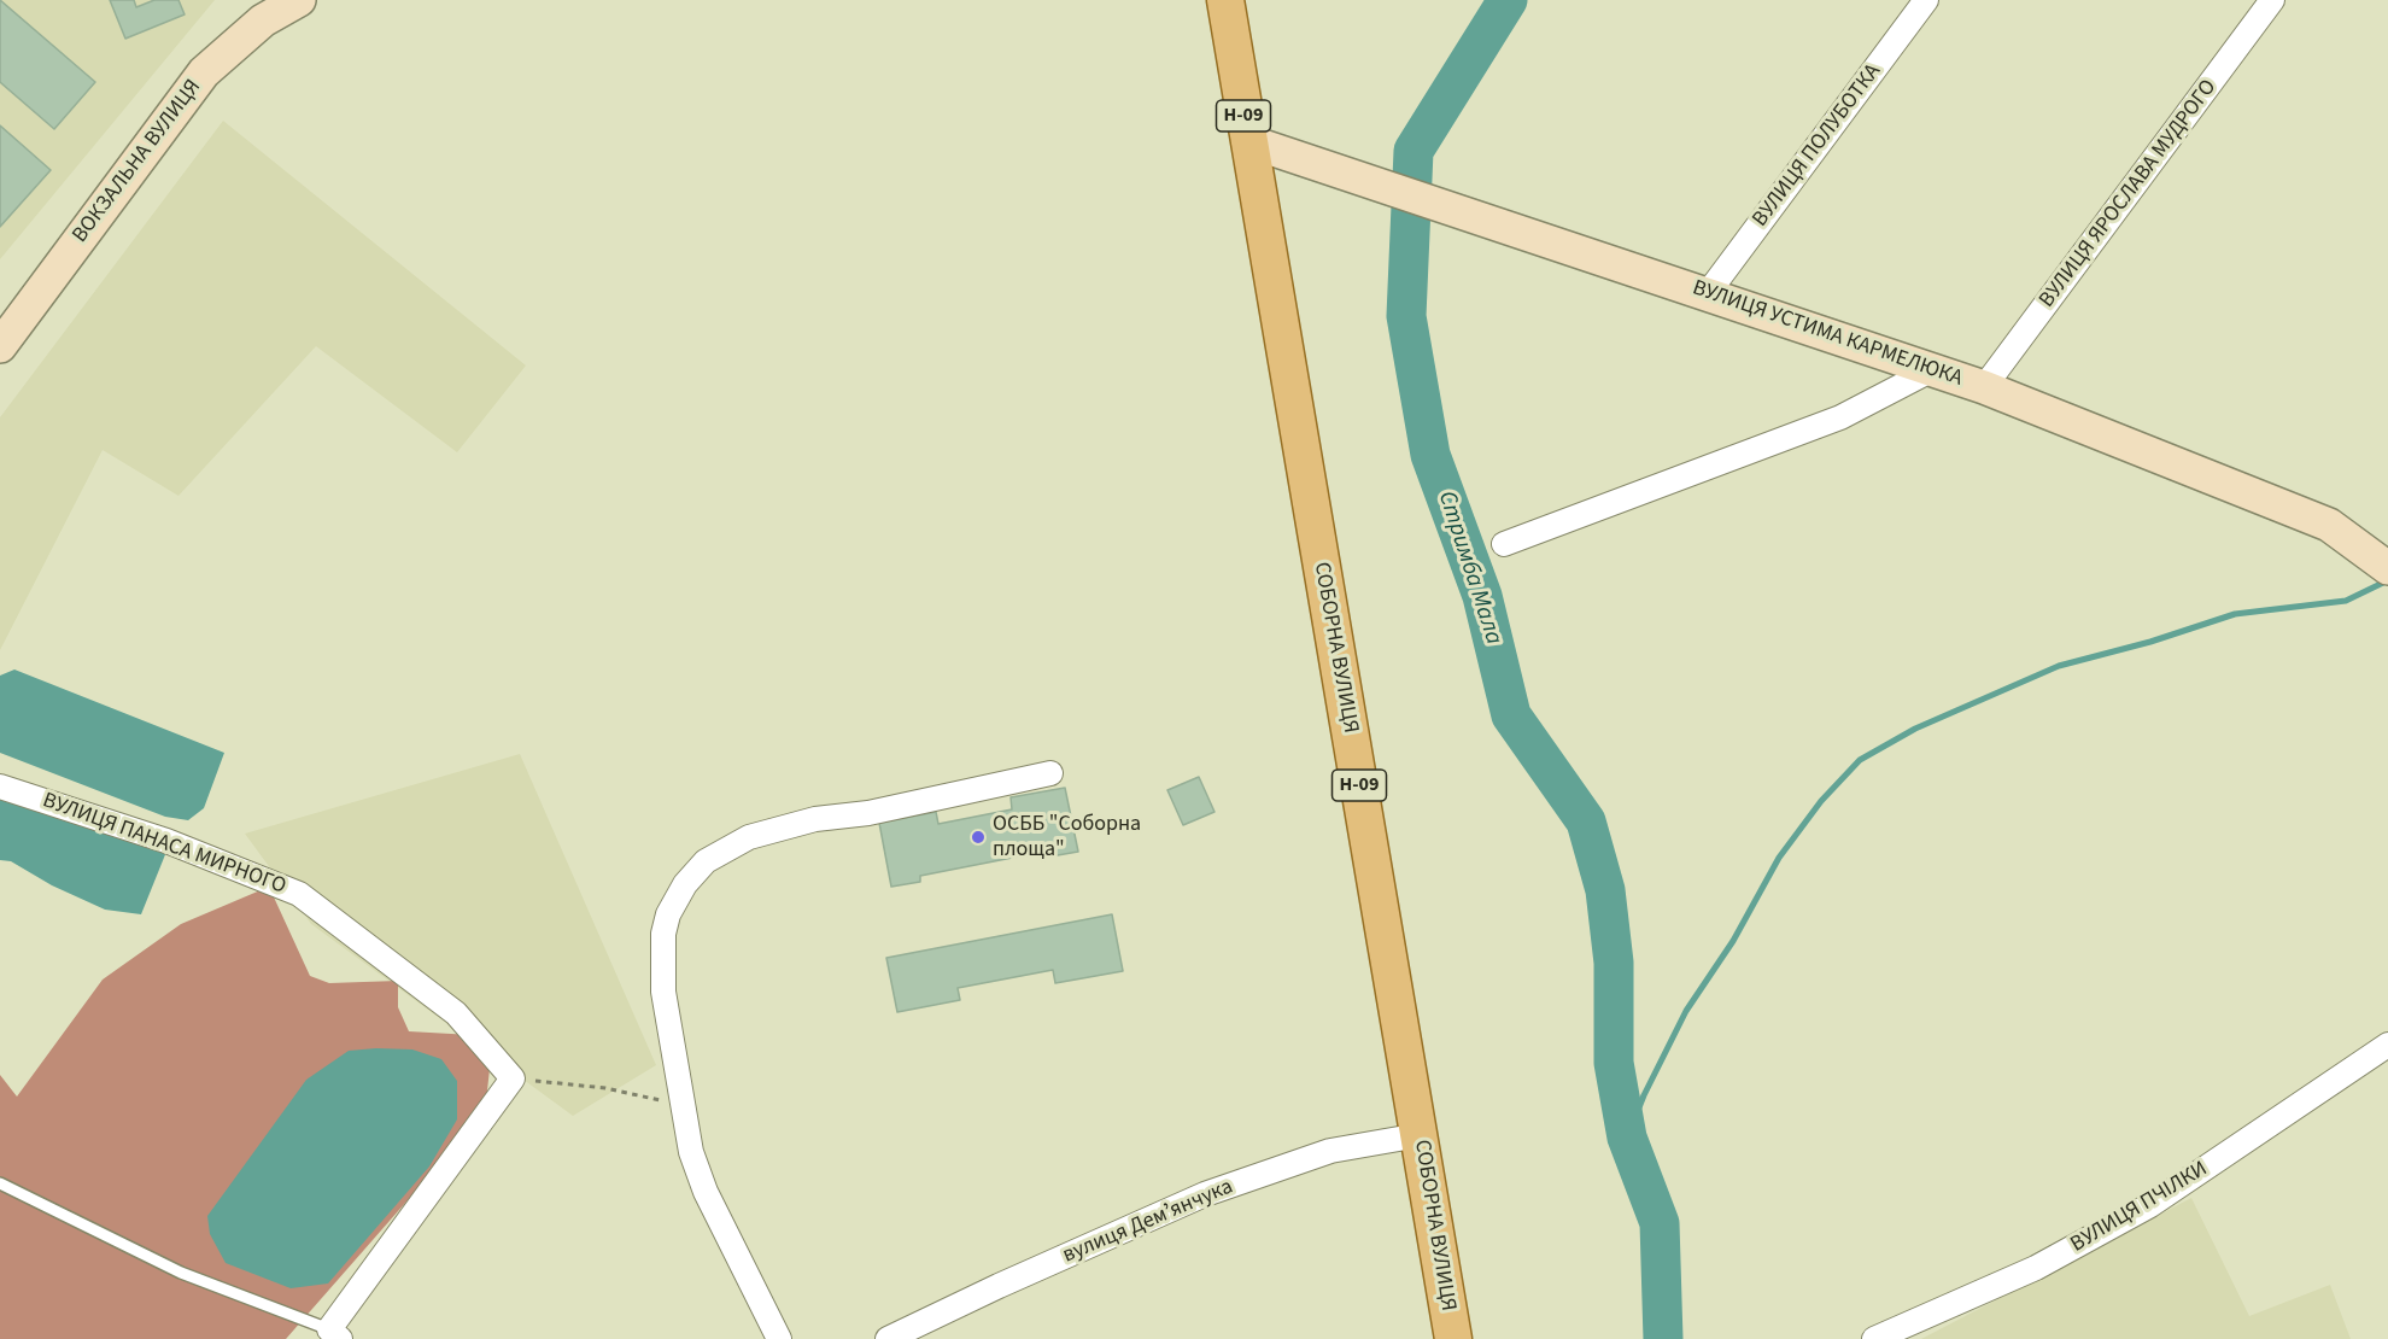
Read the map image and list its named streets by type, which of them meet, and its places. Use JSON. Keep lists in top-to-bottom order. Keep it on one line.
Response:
{"streets":{"main road":["Н-09","СОБОРНА ВУЛИЦЯ"],"street":["ВУЛИЦЯ ПОЛУБОТКА","ВОКЗАЛЬНА ВУЛИЦЯ","ВУЛИЦЯ ЯРОСЛАВА МУДРОГО","ВУЛИЦЯ УСТИМА КАРМЕЛЮКА","ВУЛИЦЯ ПАНАСА МИРНОГО","ВУЛИЦЯ ПЧІЛКИ","вулиця Демʼянчука"]},"crossings":[["ВУЛИЦЯ ПОЛУБОТКА","ВУЛИЦЯ УСТИМА КАРМЕЛЮКА"],["ВУЛИЦЯ ЯРОСЛАВА МУДРОГО","ВУЛИЦЯ УСТИМА КАРМЕЛЮКА"],["ВУЛИЦЯ УСТИМА КАРМЕЛЮКА","СОБОРНА ВУЛИЦЯ"],["СОБОРНА ВУЛИЦЯ","вулиця Демʼянчука"]],"water":["Стримба Мала"],"places":["ОСББ \"Соборна площа\""]}
